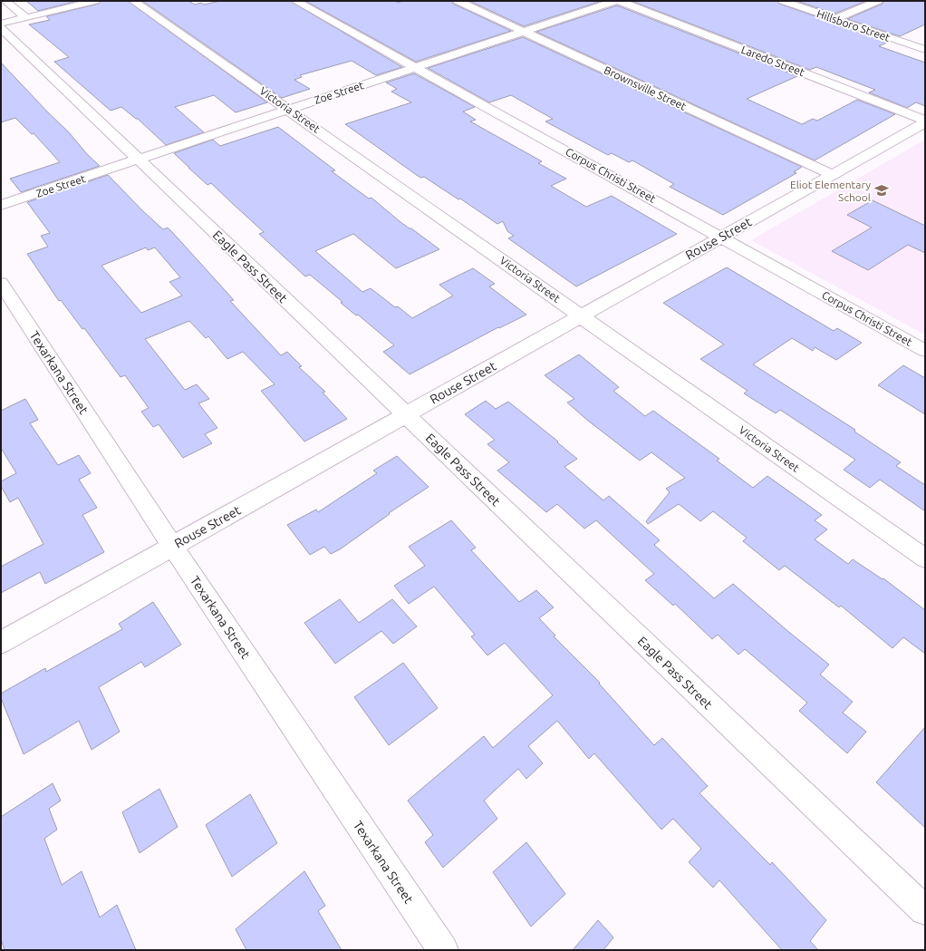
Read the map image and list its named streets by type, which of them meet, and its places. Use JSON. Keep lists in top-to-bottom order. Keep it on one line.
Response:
{"streets":{"street":["Hillsboro Street","Laredo Street","Brownsville Street","Zoe Street","Victoria Street","Corpus Christi Street","Rouse Street","Eagle Pass Street","Texarkana Street"]},"crossings":[["Laredo Street","Rouse Street"],["Brownsville Street","Zoe Street"],["Brownsville Street","Rouse Street"],["Zoe Street","Victoria Street"],["Zoe Street","Corpus Christi Street"],["Zoe Street","Eagle Pass Street"],["Victoria Street","Rouse Street"],["Corpus Christi Street","Rouse Street"],["Rouse Street","Eagle Pass Street"],["Rouse Street","Texarkana Street"]],"places":{"school or university":["Eliot Elementary School"]}}
